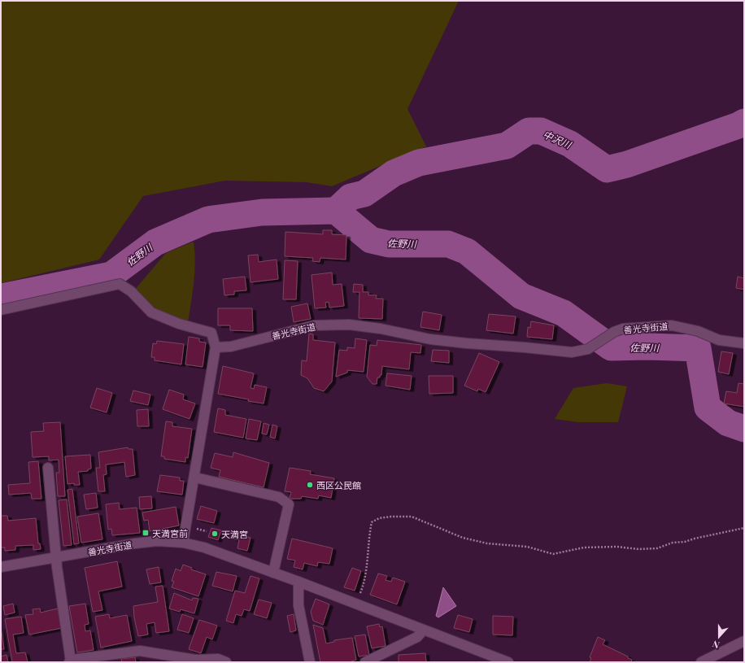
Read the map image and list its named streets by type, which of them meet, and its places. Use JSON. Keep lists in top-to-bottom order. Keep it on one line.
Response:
{"streets":{"street":["善光寺街道"]},"water":["中沢川","佐野川"],"places":{"other":["西区公民館","天満宮"],"transit":["天満宮前"]},"north":"bottom"}
